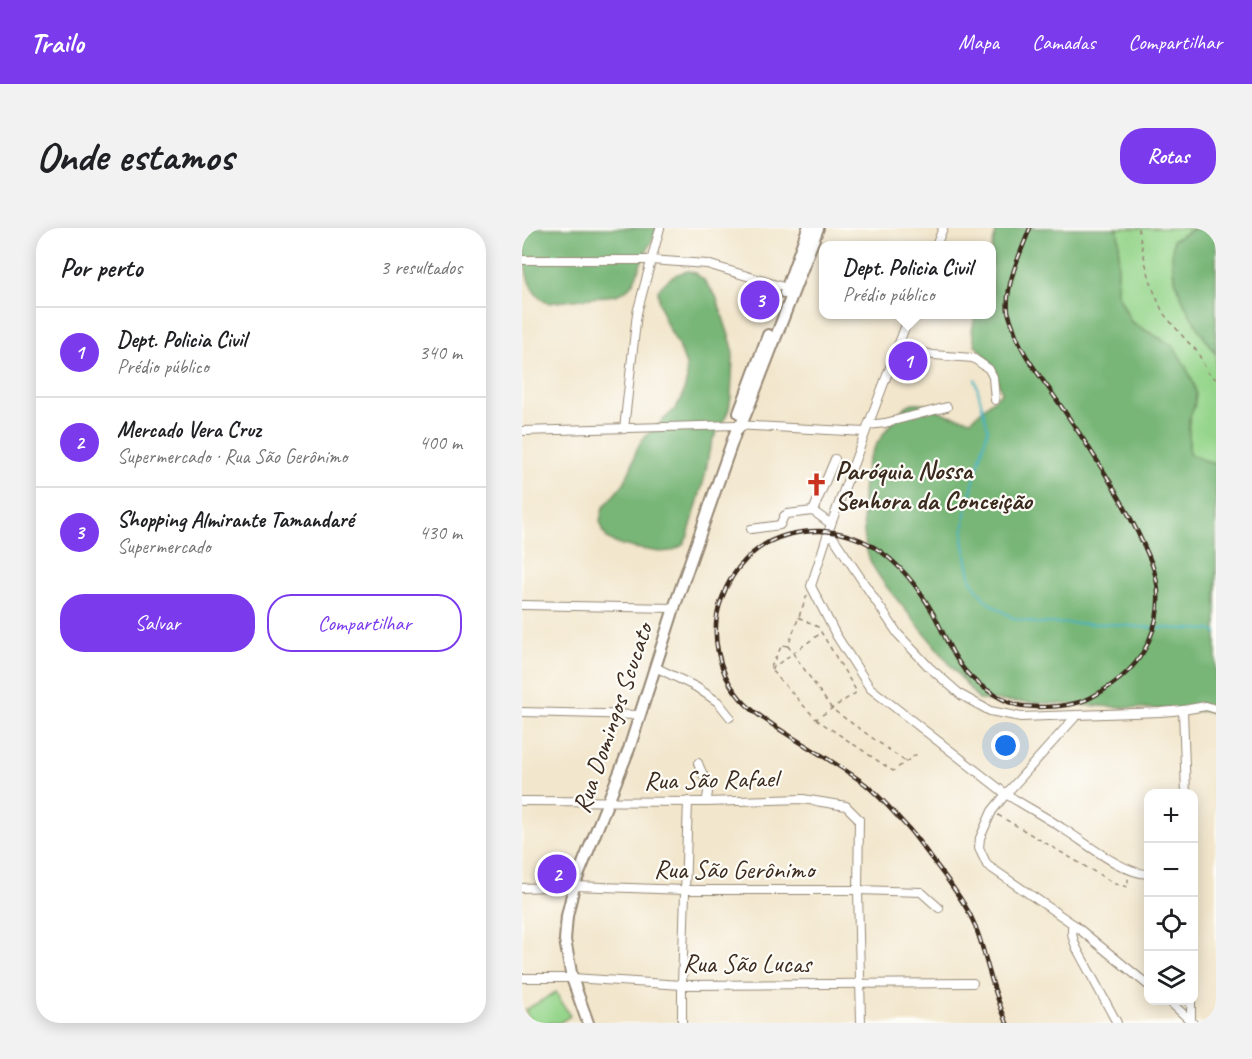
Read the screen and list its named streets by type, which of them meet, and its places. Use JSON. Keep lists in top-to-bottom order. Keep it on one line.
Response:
{"streets":{"main road":["Rua Domingos Scucato"],"street":["Rua São Rafael","Rua São Gerônimo","Rua São Lucas"]},"crossings":[["Rua Domingos Scucato","Rua São Rafael"],["Rua Domingos Scucato","Rua São Gerônimo"],["Rua Domingos Scucato","Rua São Lucas"],["Rua São Rafael","Rua São Gerônimo"]],"places":{"church":["Paróquia Nossa Senhora da Conceição"]},"page":{"header":"Trailo","nav":["Mapa","Camadas","Compartilhar"],"buttons":["Rotas",["Salvar","Compartilhar"]],"title":"Onde estamos","heading":["Por perto","3 resultados"],"popup":["Dept. Policia Civil","Prédio público"],"pins":["3","1","2"],"list":[{"mark":"1","name":"Dept. Policia Civil","note":"Prédio público","value":"340 m"},{"mark":"2","name":"Mercado Vera Cruz","note":"Supermercado · Rua São Gerônimo","value":"400 m"},{"mark":"3","name":"Shopping Almirante Tamandaré","note":"Supermercado","value":"430 m"}],"map_buttons":["+","−"]}}
